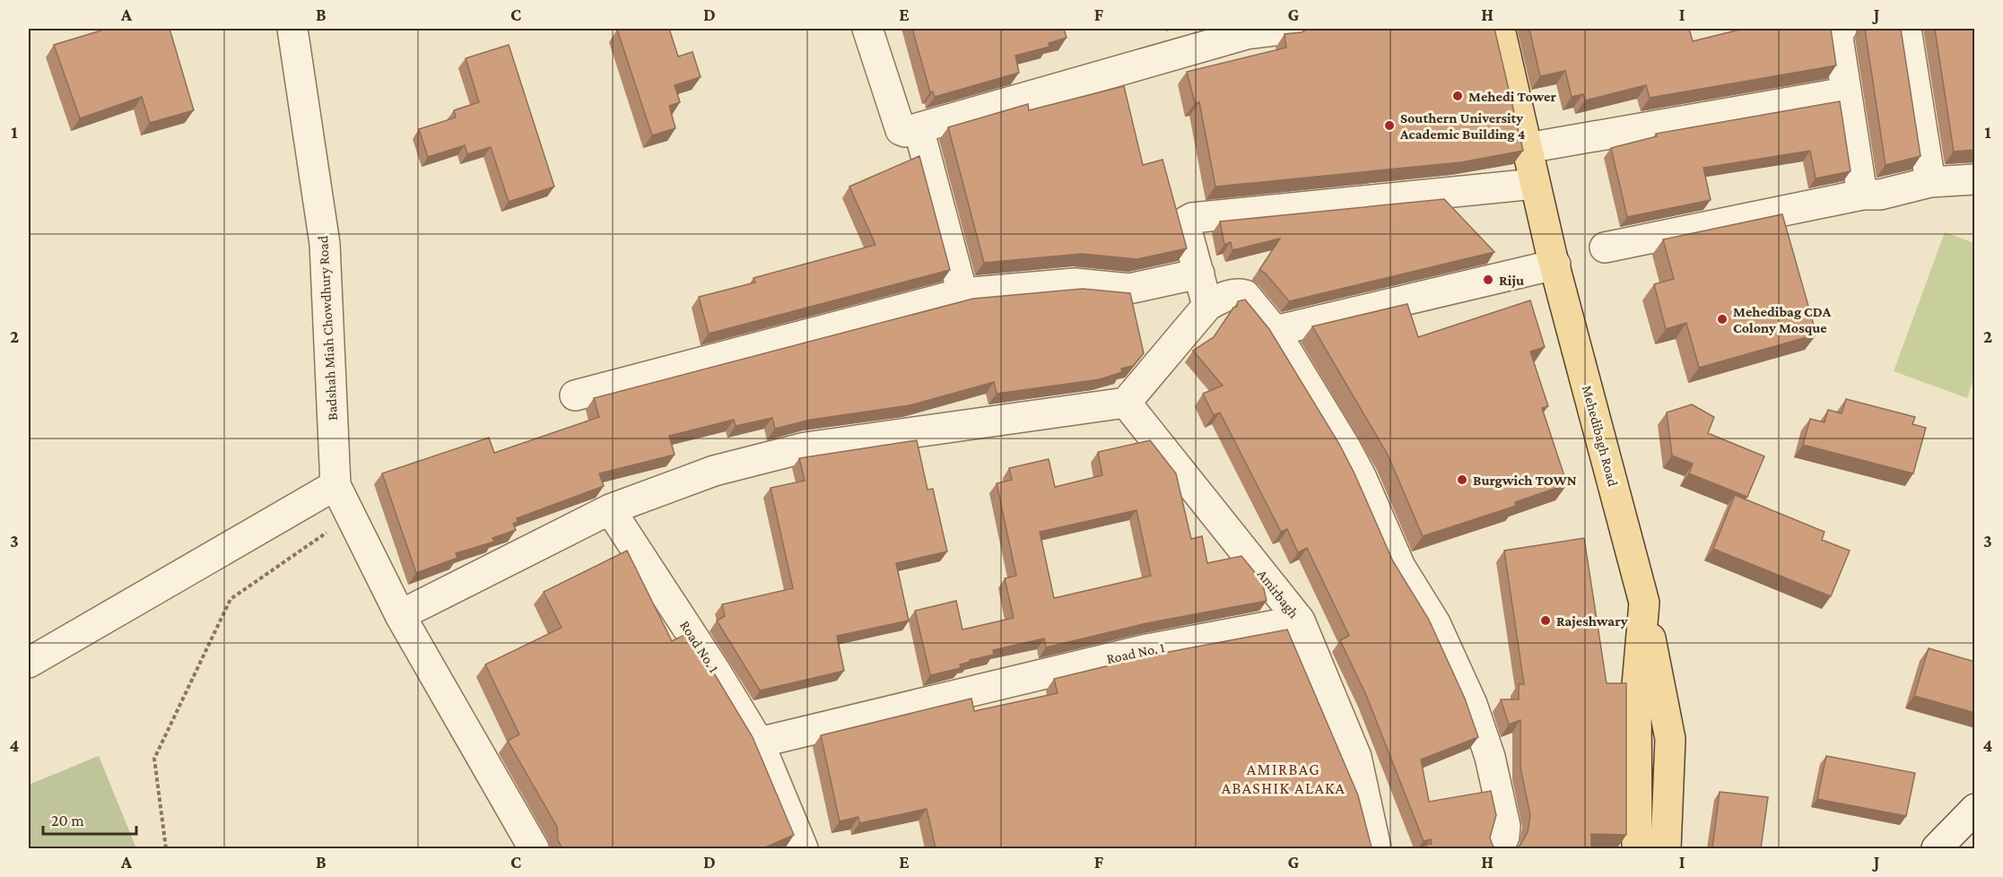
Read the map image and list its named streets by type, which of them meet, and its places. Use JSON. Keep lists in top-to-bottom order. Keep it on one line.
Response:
{"streets":{"main road":["Mehedibagh Road"],"street":["Badshah Miah Chowdhury Road","Amirbagh","Road No. 1"]},"crossings":[["Amirbagh","Road No. 1"]],"districts":["AMIRBAG ABASHIK ALAKA"],"places":["Mehedi Tower","Southern University Academic Building 4","Riju","Mehedibag CDA Colony Mosque","Burgwich TOWN","Rajeshwary"],"scale_bar":"20 m","grid":{"columns":["A","B","C","D","E","F","G","H","I","J"],"rows":["1","2","3","4"]}}
